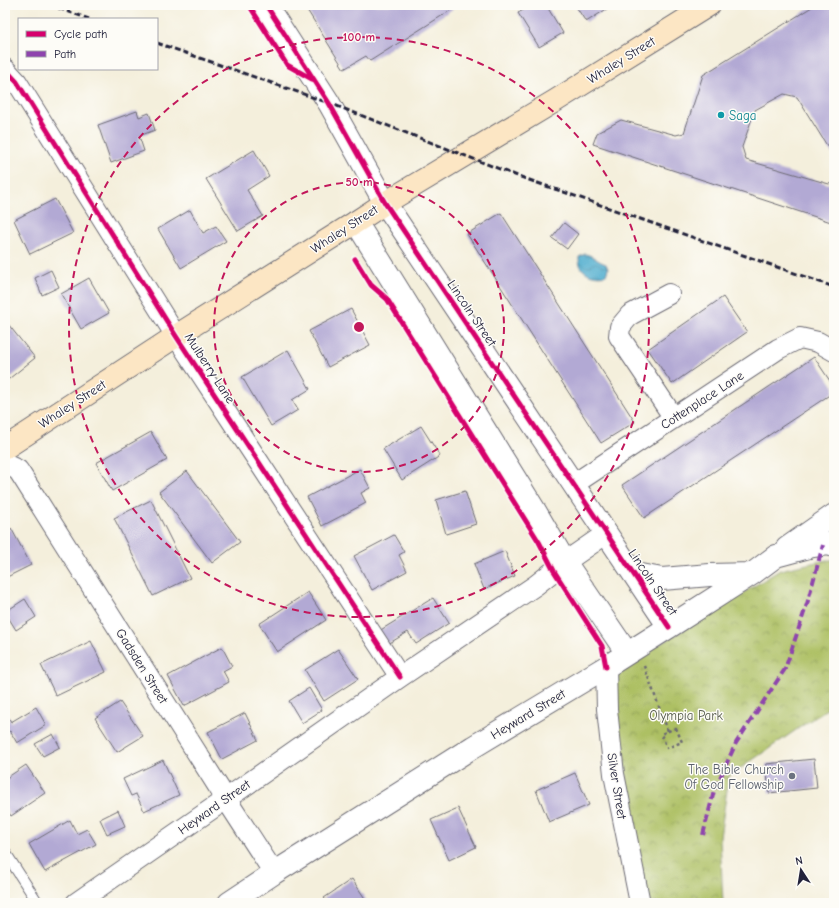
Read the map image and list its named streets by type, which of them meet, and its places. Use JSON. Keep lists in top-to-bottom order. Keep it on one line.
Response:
{"streets":{"main road":["Whaley Street"],"street":["Lincoln Street","Mulberry Lane","Cottenplace Lane","Gadsden Street","Heyward Street","Silver Street"]},"crossings":[["Whaley Street","Lincoln Street"],["Whaley Street","Mulberry Lane"],["Lincoln Street","Cottenplace Lane"],["Lincoln Street","Heyward Street"],["Mulberry Lane","Heyward Street"],["Gadsden Street","Heyward Street"],["Heyward Street","Silver Street"]],"parks":["Olympia Park"],"places":["Saga","The Bible Church Of God Fellowship"],"legend":["Cycle path","Path"],"north":"top","rings":["100 m","50 m"]}
